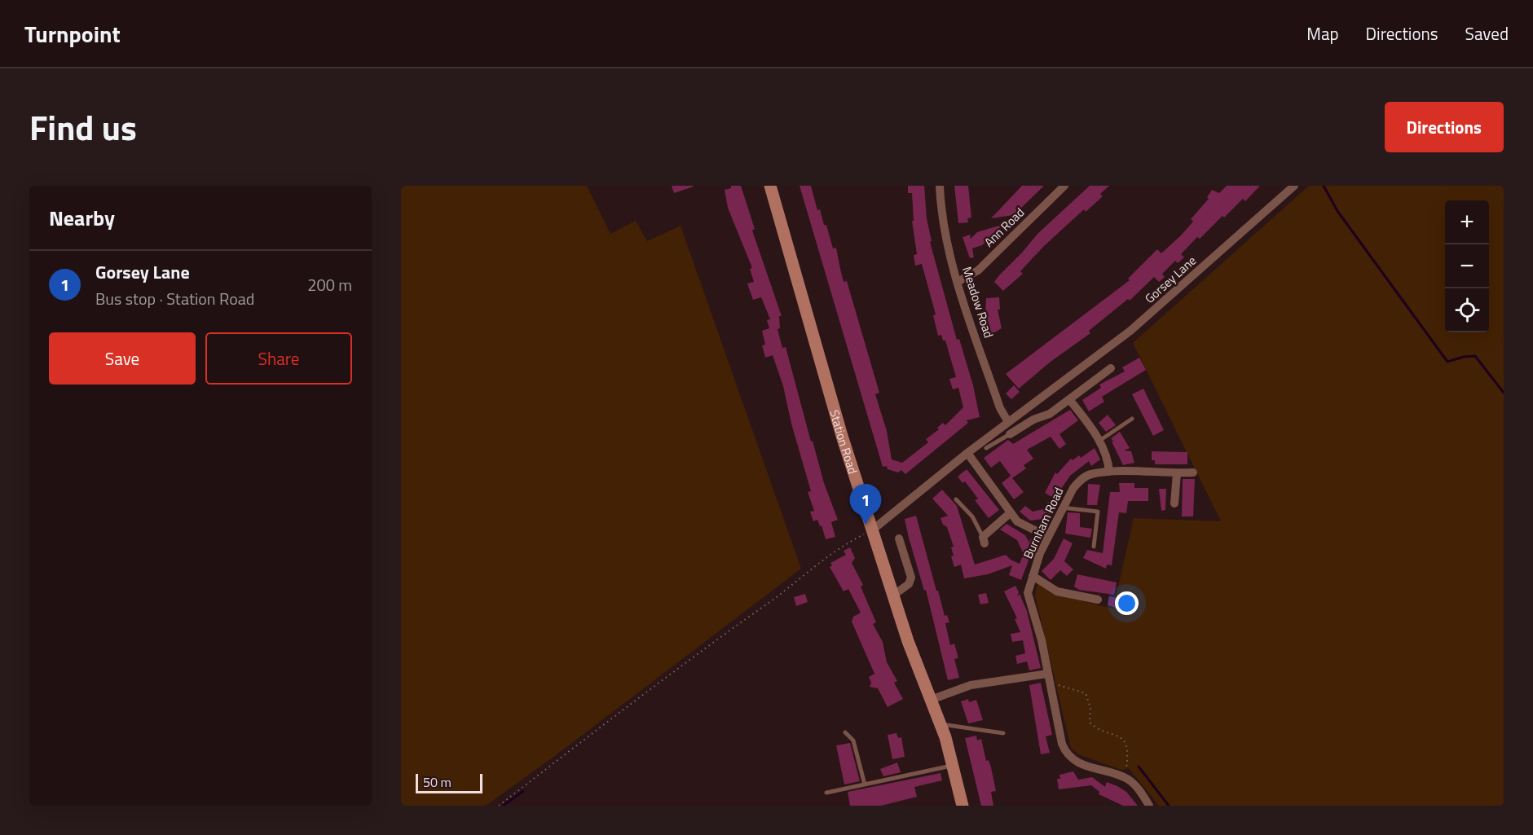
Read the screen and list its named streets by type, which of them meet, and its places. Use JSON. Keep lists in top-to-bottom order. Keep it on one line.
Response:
{"streets":{"street":["Ann Road","Gorsey Lane","Meadow Road","Station Road","Burnham Road"]},"crossings":[["Ann Road","Meadow Road"],["Gorsey Lane","Meadow Road"],["Gorsey Lane","Station Road"]],"scale_bar":"50 m","page":{"header":"Turnpoint","nav":["Map","Directions","Saved"],"title":"Find us","buttons":["Directions",["Save","Share"]],"heading":"Nearby","map_buttons":["+","−"],"list":[{"mark":"1","name":"Gorsey Lane","note":"Bus stop · Station Road","value":"200 m"}],"pins":"1","scale":"50 m"}}
